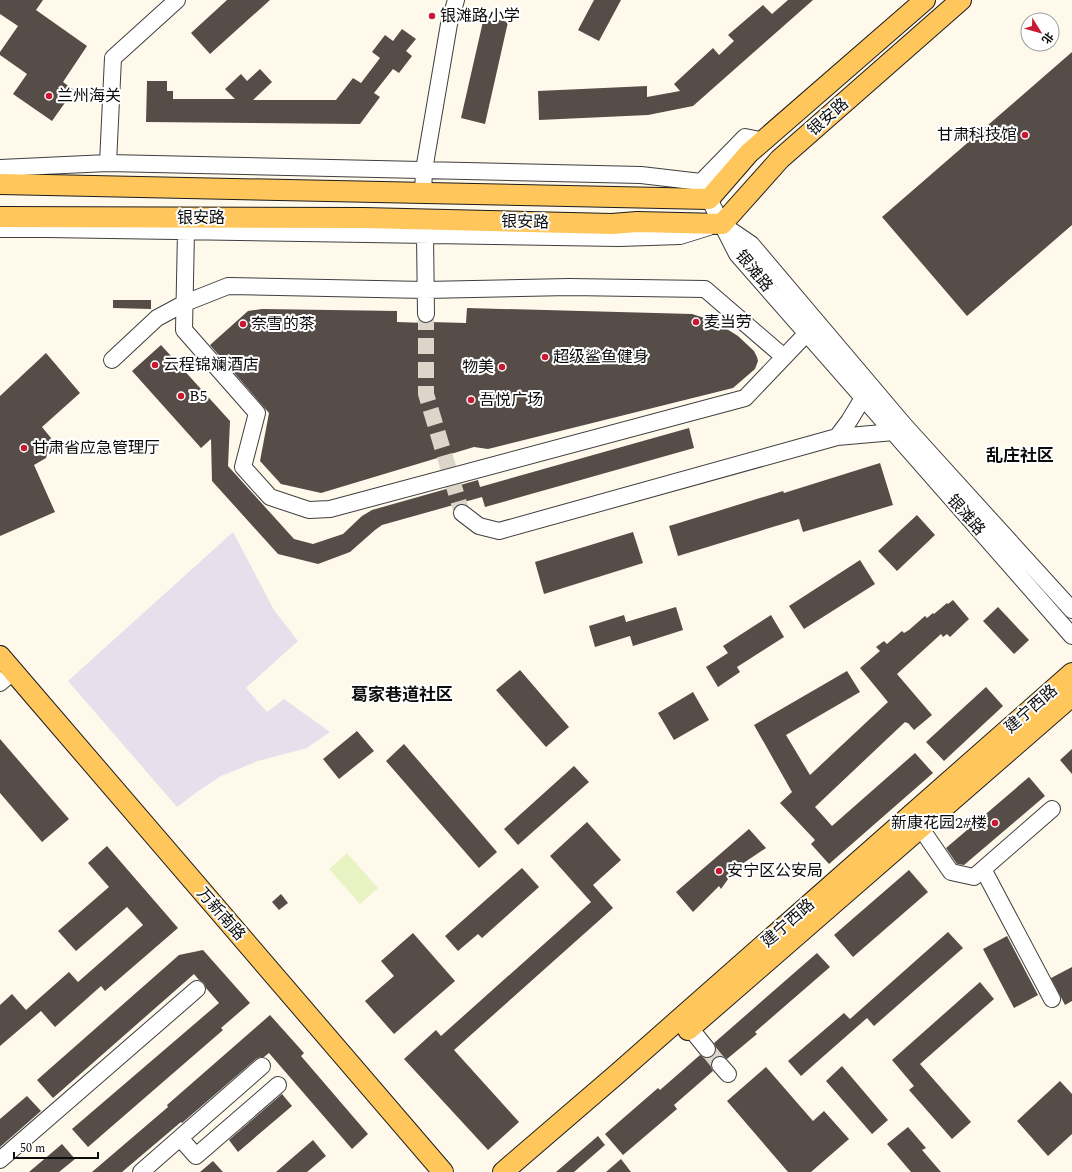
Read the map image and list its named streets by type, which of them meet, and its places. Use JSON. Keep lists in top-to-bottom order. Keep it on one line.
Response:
{"streets":{"main road":["银安路","建宁西路","万新南路"],"street":["银滩路"]},"crossings":[["银安路","银滩路"]],"districts":["乱庄社区","葛家巷道社区"],"places":["银滩路小学","兰州海关","甘肃科技馆","麦当劳","奈雪的茶","超级鲨鱼健身","云程锦斓酒店","物美","B5","吾悦广场","甘肃省应急管理厅","新康花园2#楼","安宁区公安局"],"scale_bar":"50 m","north":"bottom right"}
